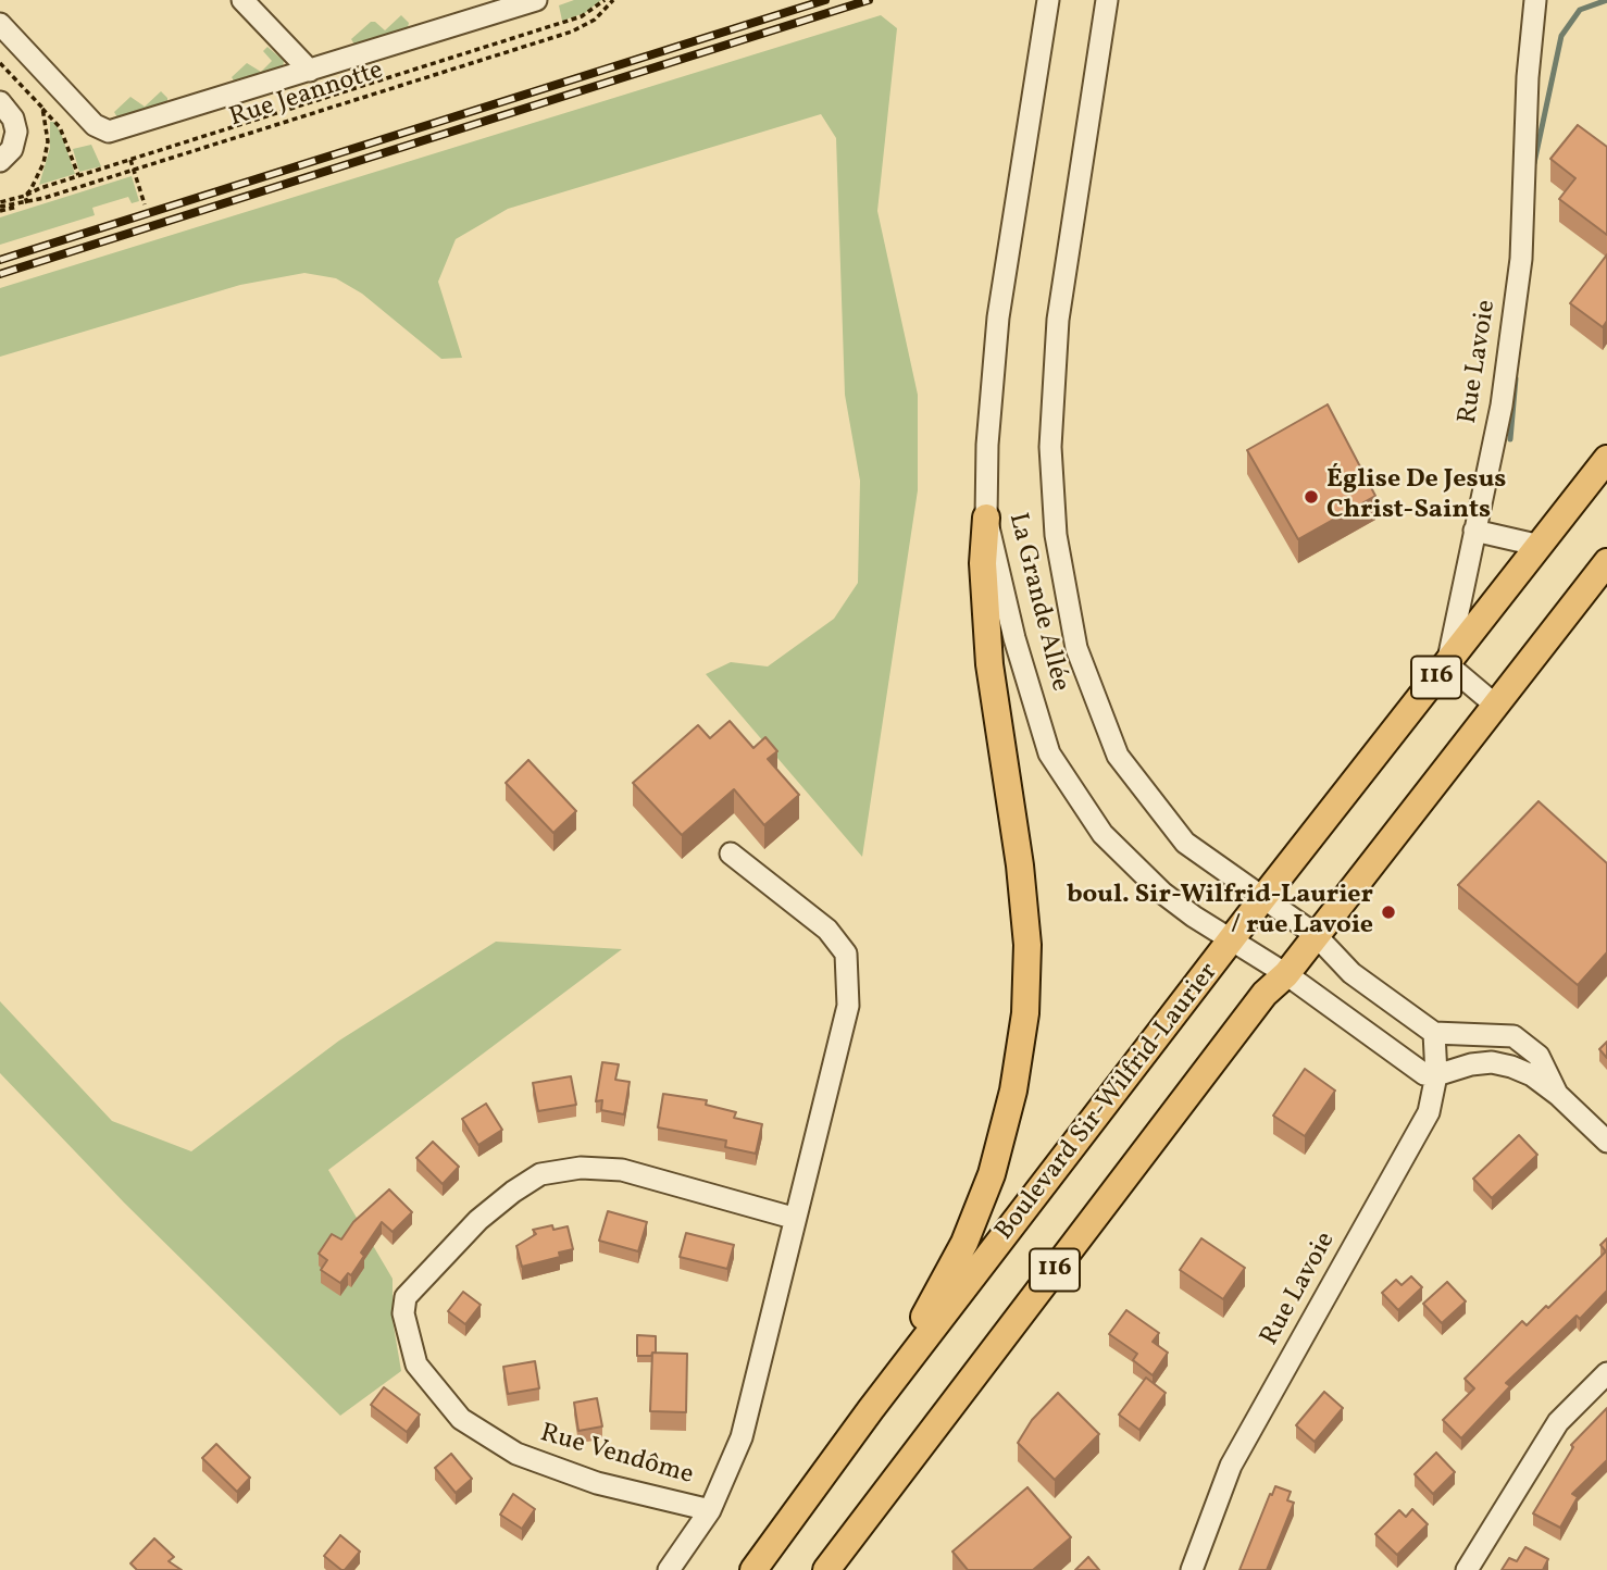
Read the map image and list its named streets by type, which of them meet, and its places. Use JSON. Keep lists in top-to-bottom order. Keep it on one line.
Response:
{"streets":{"main road":["116","Boulevard Sir-Wilfrid-Laurier"],"street":["Rue Lavoie","La Grande Allée","Rue Vendôme"],"path":["Rue Jeannotte"]},"crossings":[["Rue Lavoie","La Grande Allée"],["Rue Lavoie","Boulevard Sir-Wilfrid-Laurier"],["La Grande Allée","116"],["La Grande Allée","Boulevard Sir-Wilfrid-Laurier"]],"places":["Église De Jesus Christ-Saints","boul. Sir-Wilfrid-Laurier / rue Lavoie"]}
